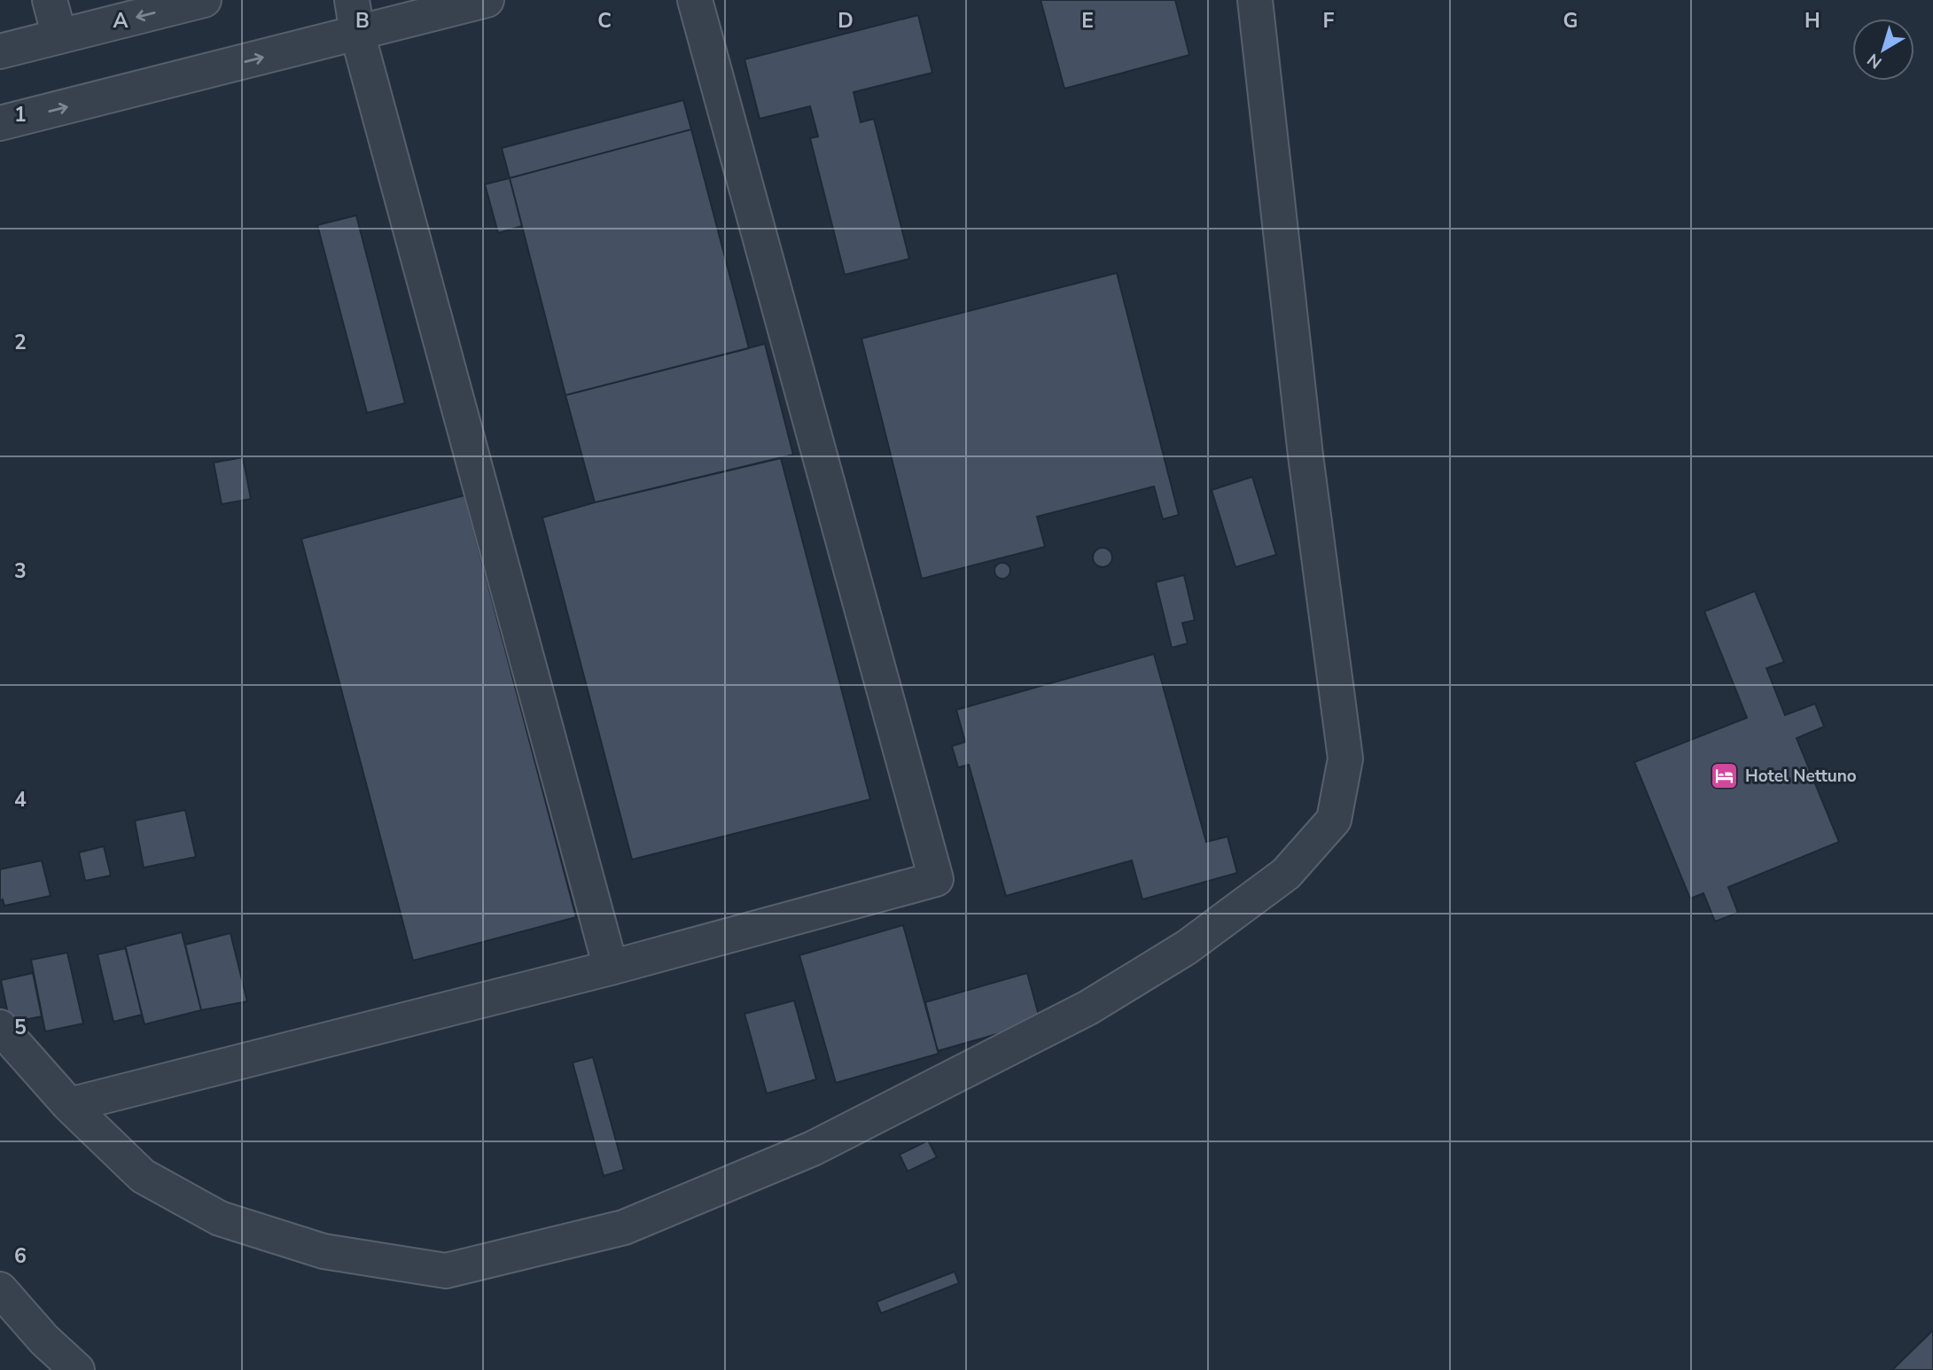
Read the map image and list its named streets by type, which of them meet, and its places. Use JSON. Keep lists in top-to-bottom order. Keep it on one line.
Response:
{"places":{"hotel":["Hotel Nettuno"]},"north":"bottom left","grid":{"columns":["A","B","C","D","E","F","G","H"],"rows":["1","2","3","4","5","6"]}}
